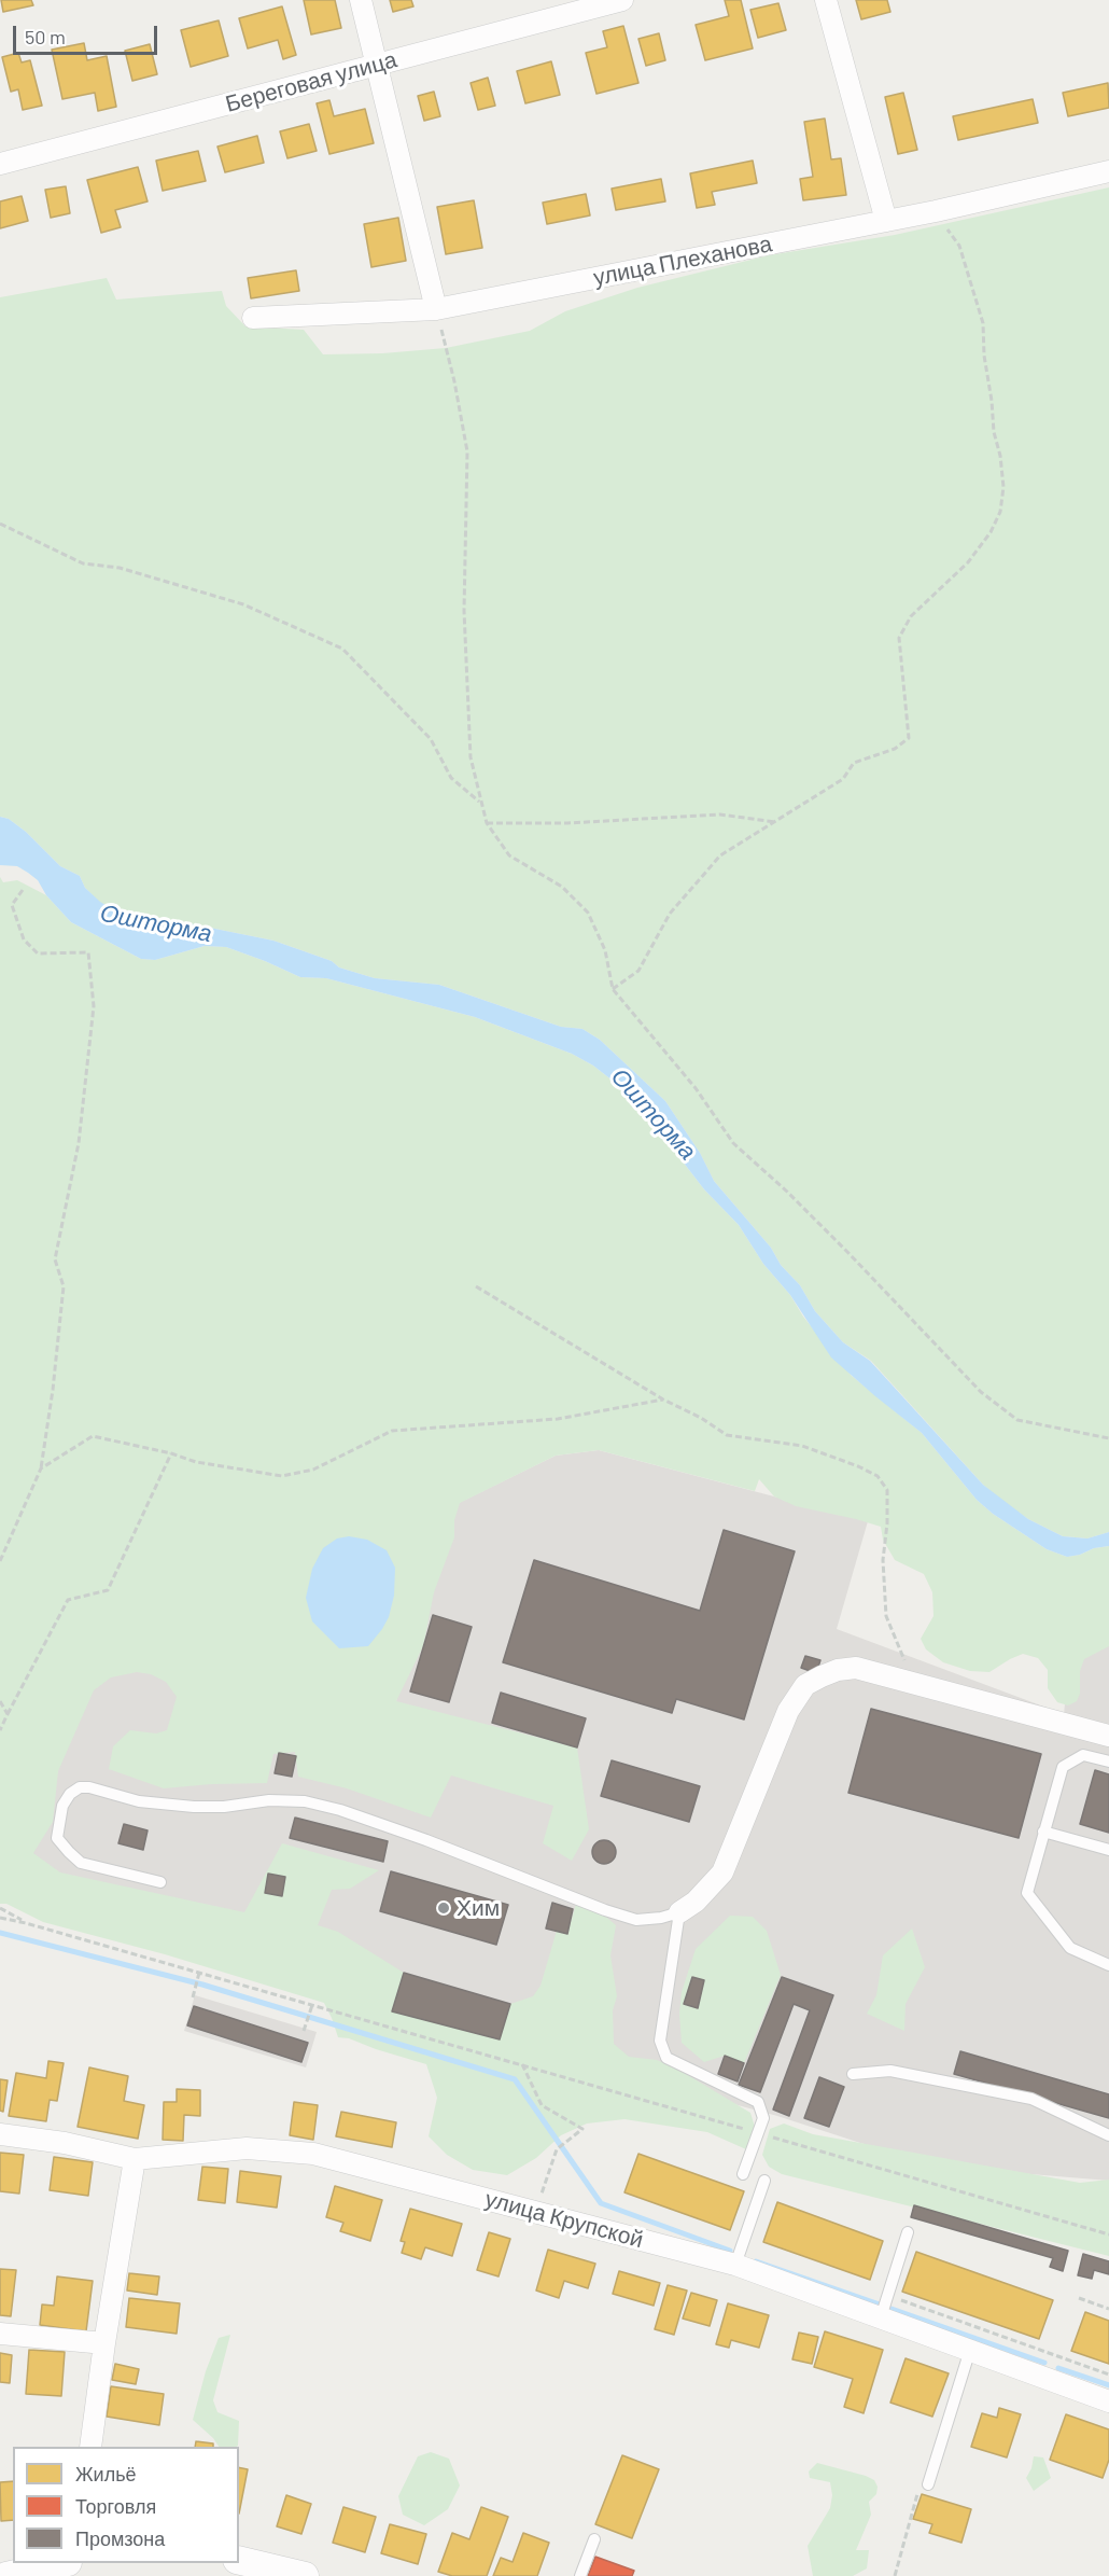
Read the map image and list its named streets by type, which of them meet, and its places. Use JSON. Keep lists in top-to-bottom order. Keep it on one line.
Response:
{"streets":{"street":["Береговая улица","улица Плеханова","улица Крупской"]},"water":["Ошторма"],"places":["Хим"],"legend":["Жильё","Торговля","Промзона"],"scale_bar":"50 m"}
